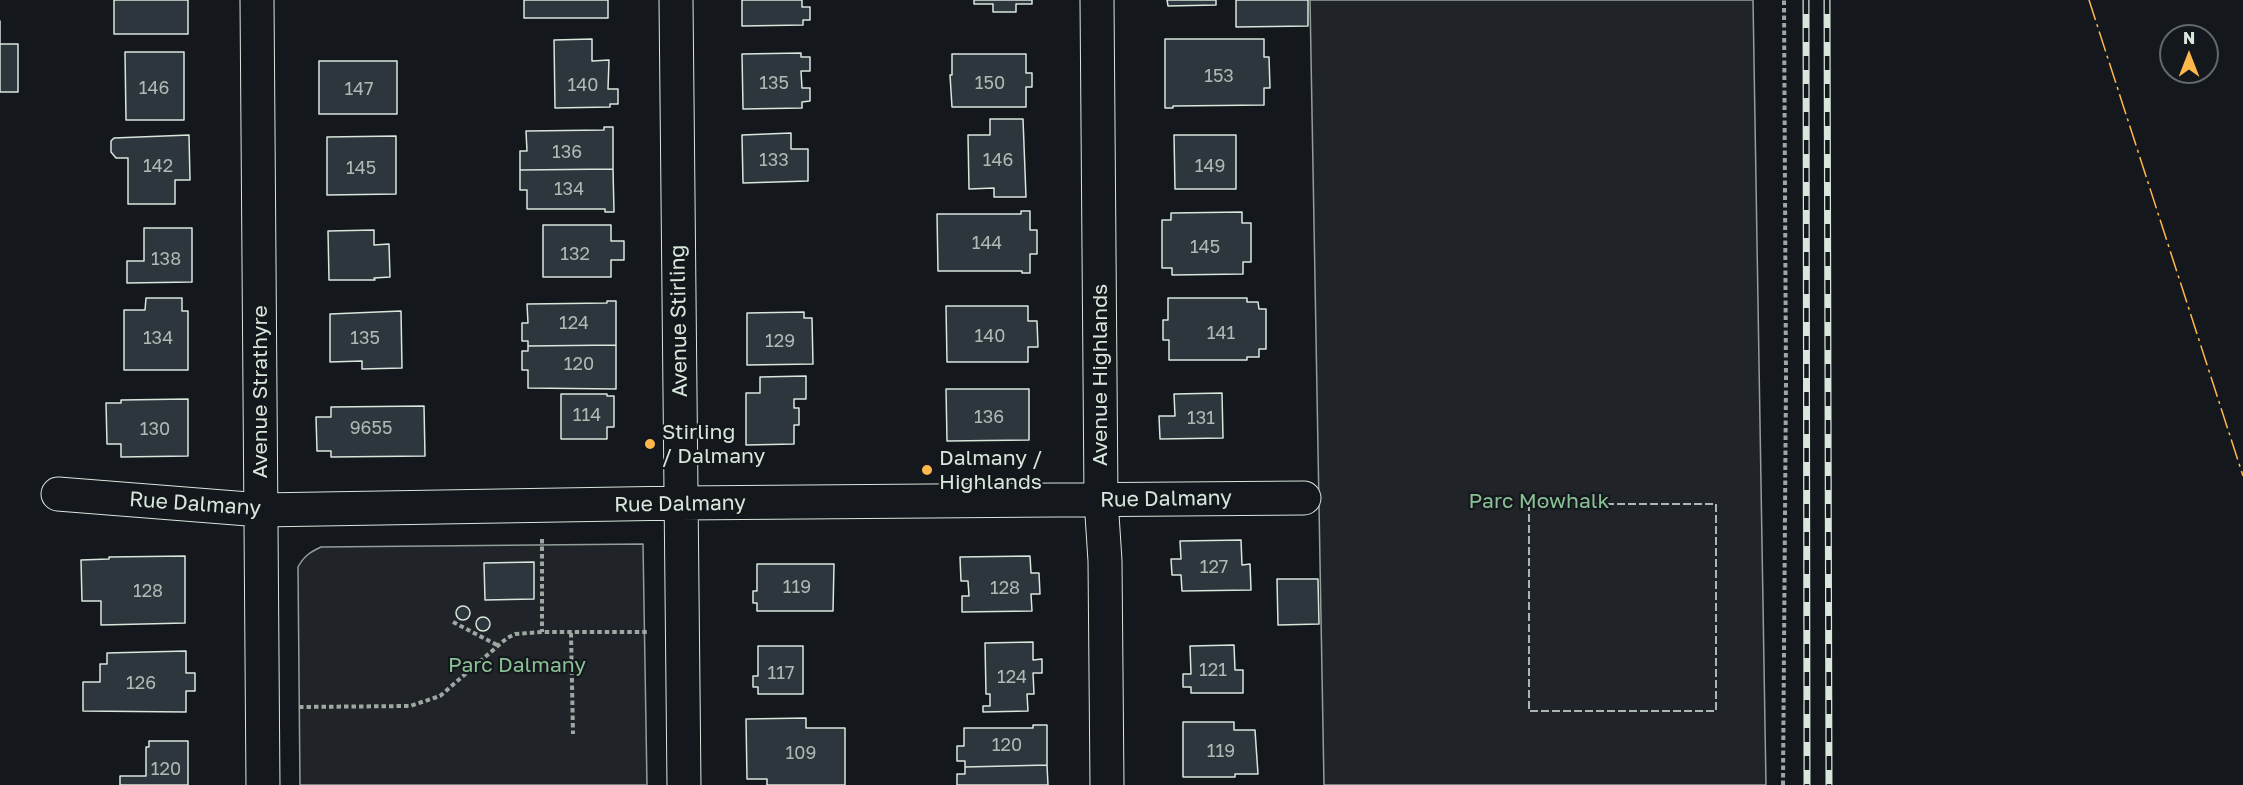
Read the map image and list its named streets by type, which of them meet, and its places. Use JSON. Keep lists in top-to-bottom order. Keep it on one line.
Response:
{"streets":{"street":["Avenue Stirling","Avenue Highlands","Avenue Strathyre","Rue Dalmany"]},"crossings":[["Avenue Stirling","Rue Dalmany"],["Avenue Highlands","Rue Dalmany"],["Avenue Strathyre","Rue Dalmany"]],"parks":["Parc Mowhalk","Parc Dalmany"],"places":["Stirling / Dalmany","Dalmany / Highlands"],"house_numbers":["153","135","150","140","146","147","136","133","146","142","149","145","134","144","145","132","138","124","141","140","134","135","129","120","114","136","131","9655","130","127","119","128","128","121","117","124","126","120","119","109","120"],"north":"top"}
